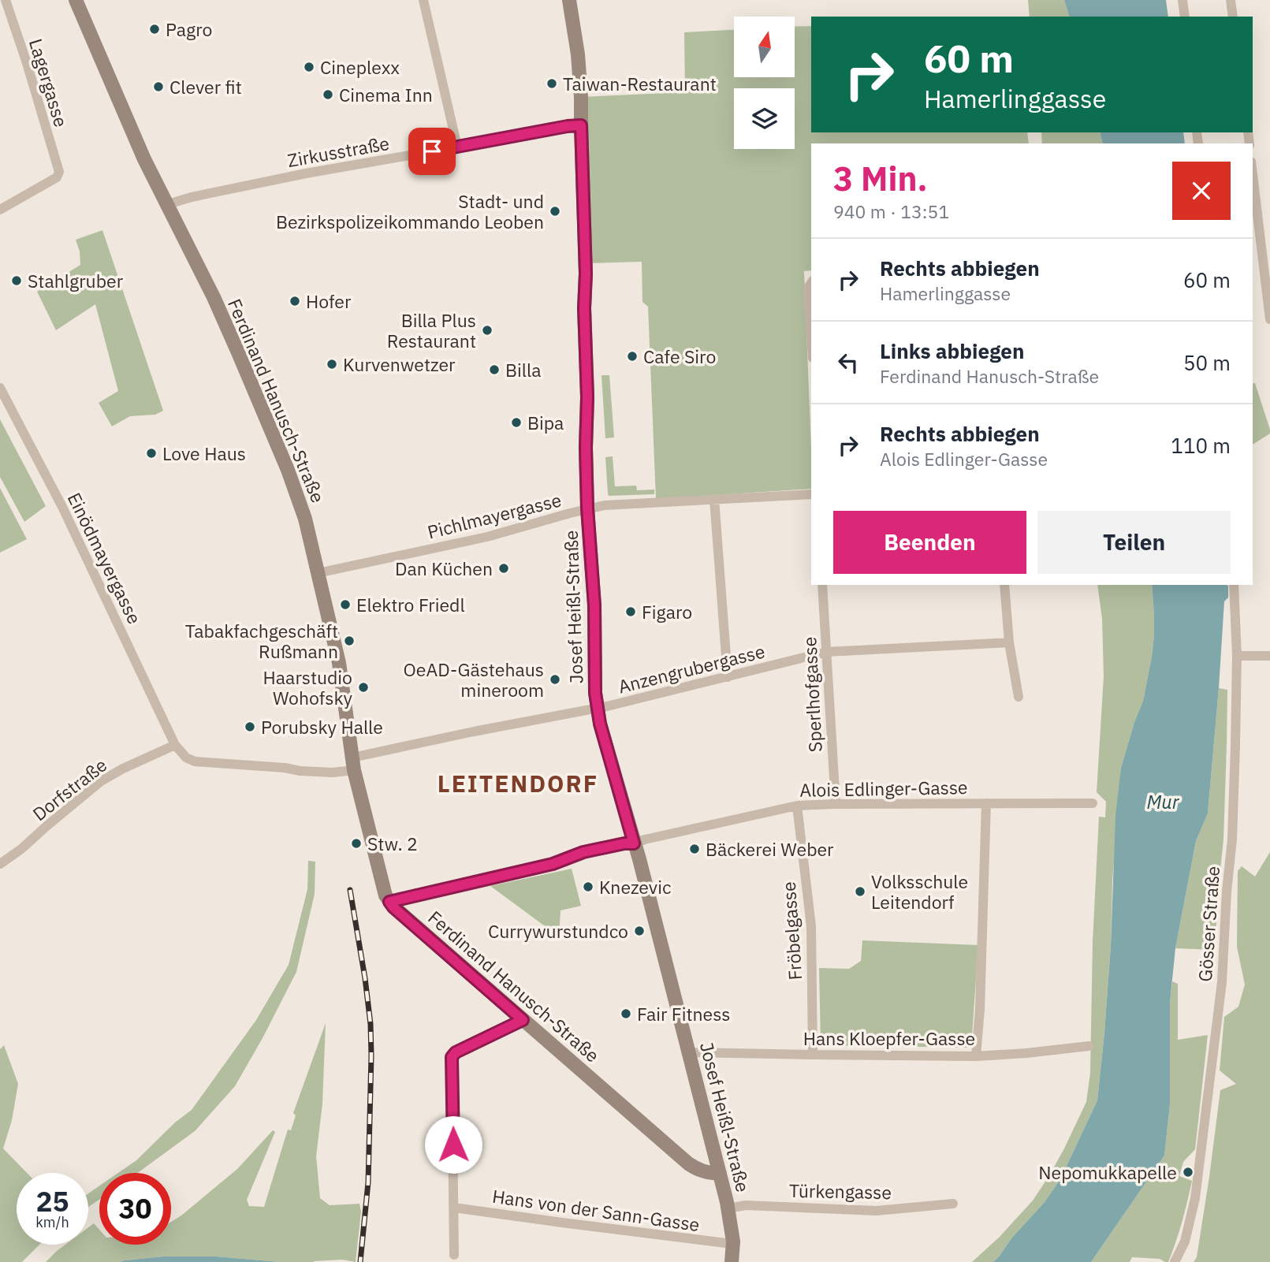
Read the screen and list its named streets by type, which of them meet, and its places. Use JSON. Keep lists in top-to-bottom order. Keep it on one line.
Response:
{"streets":{"street":["Lagergasse","Zirkusstraße","Ferdinand Hanusch-Straße","Pichlmayergasse","Einödmayergasse","Josef Heißl-Straße","Anzengrubergasse","Sperlhofgasse","Alois Edlinger-Gasse","Dorfstraße","Gösser Straße","Fröbelgasse","Hans Kloepfer-Gasse","Türkengasse","Hans von der Sann-Gasse"]},"crossings":[["Zirkusstraße","Ferdinand Hanusch-Straße"],["Zirkusstraße","Josef Heißl-Straße"],["Ferdinand Hanusch-Straße","Pichlmayergasse"],["Ferdinand Hanusch-Straße","Josef Heißl-Straße"],["Ferdinand Hanusch-Straße","Anzengrubergasse"],["Ferdinand Hanusch-Straße","Alois Edlinger-Gasse"],["Pichlmayergasse","Josef Heißl-Straße"],["Einödmayergasse","Dorfstraße"],["Josef Heißl-Straße","Anzengrubergasse"],["Josef Heißl-Straße","Alois Edlinger-Gasse"],["Josef Heißl-Straße","Hans Kloepfer-Gasse"],["Josef Heißl-Straße","Türkengasse"],["Josef Heißl-Straße","Hans von der Sann-Gasse"],["Anzengrubergasse","Sperlhofgasse"],["Sperlhofgasse","Alois Edlinger-Gasse"],["Alois Edlinger-Gasse","Fröbelgasse"],["Fröbelgasse","Hans Kloepfer-Gasse"]],"districts":["LEITENDORF"],"water":["Mur"],"places":["Pagro","Cineplexx","Taiwan-Restaurant","Clever fit","Cinema Inn","Stadt- und Bezirkspolizeikommando Leoben","Stahlgruber","Hofer","Billa Plus Restaurant","Cafe Siro","Kurvenwetzer","Billa","Bipa","Love Haus","Dan Küchen","Elektro Friedl","Figaro","Tabakfachgeschäft Rußmann","OeAD-Gästehaus mineroom","Haarstudio Wohofsky","Porubsky Halle","Stw. 2","Bäckerei Weber","Knezevic","Volksschule Leitendorf","Currywurstundco","Fair Fitness","Nepomukkapelle"],"north":"top","page":{"turn":["60 m","Hamerlinggasse"],"heading":["3 Min.","940 m · 13:51"],"list":[{"name":"Rechts abbiegen","note":"Hamerlinggasse","value":"60 m"},{"name":"Links abbiegen","note":"Ferdinand Hanusch-Straße","value":"50 m"},{"name":"Rechts abbiegen","note":"Alois Edlinger-Gasse","value":"110 m"}],"buttons":["Beenden","Teilen"],"speed":"25 km/h","limit":"30"}}
